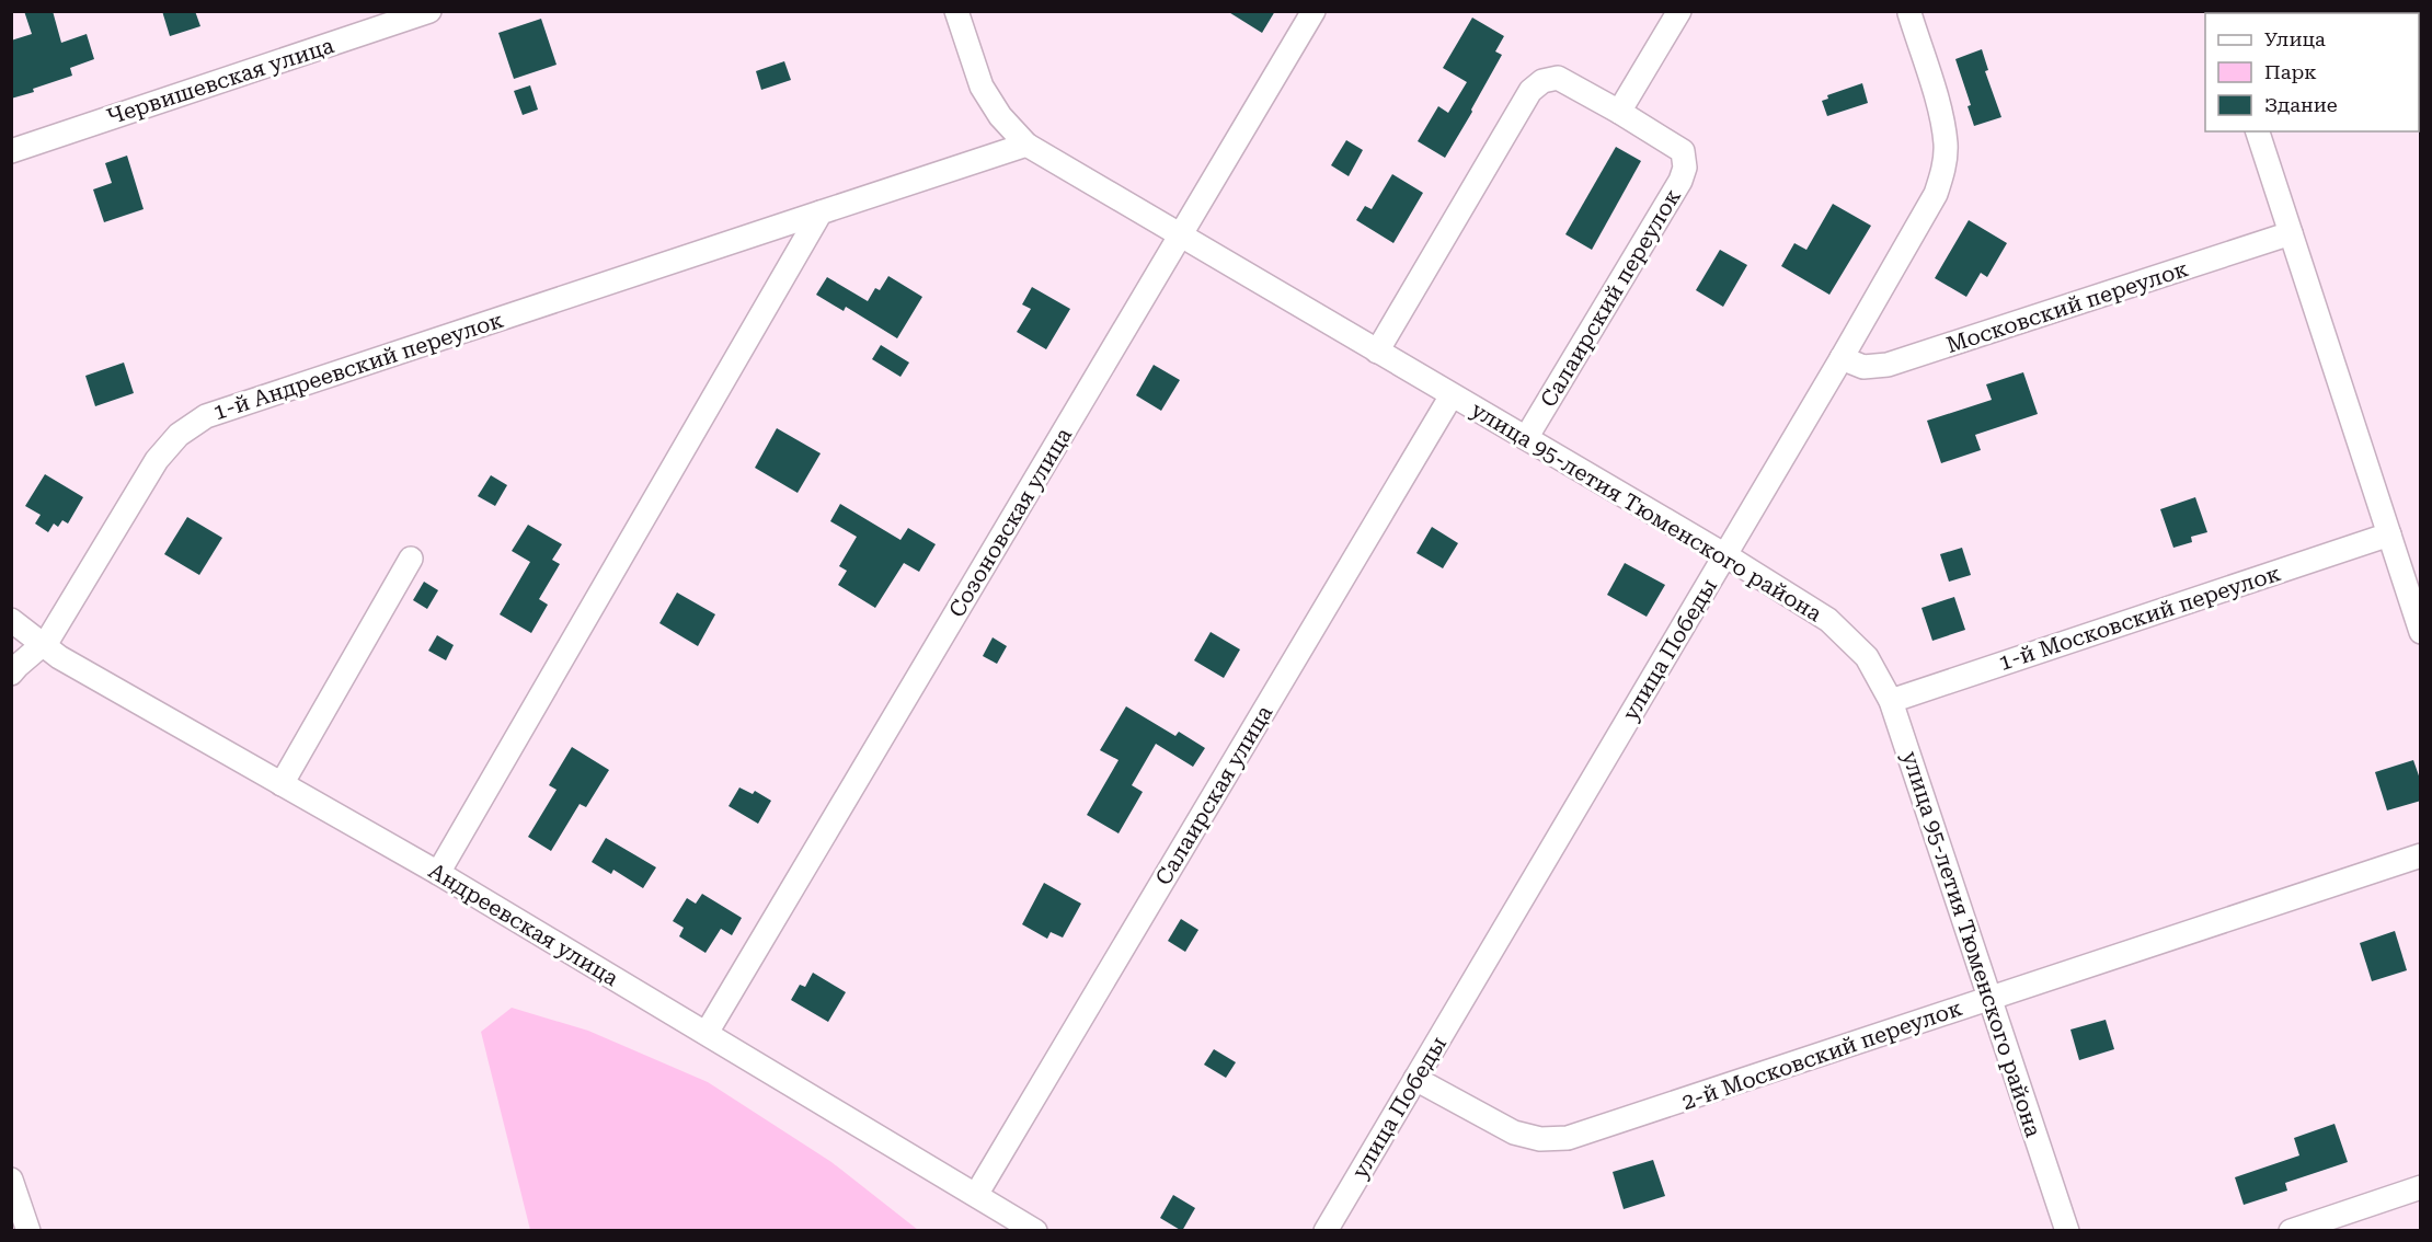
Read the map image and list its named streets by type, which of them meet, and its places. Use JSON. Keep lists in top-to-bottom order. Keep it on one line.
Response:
{"streets":{"street":["Червишевская улица","Салаирский переулок","Московский переулок","1-й Андреевский переулок","улица 95-летия Тюменского района","Созоновская улица","1-й Московский переулок","улица Победы","Салаирская улица","Андреевская улица","2-й Московский переулок"]},"crossings":[["Салаирский переулок","улица 95-летия Тюменского района"],["Московский переулок","улица Победы"],["1-й Андреевский переулок","улица 95-летия Тюменского района"],["1-й Андреевский переулок","Андреевская улица"],["улица 95-летия Тюменского района","Созоновская улица"],["улица 95-летия Тюменского района","1-й Московский переулок"],["улица 95-летия Тюменского района","улица Победы"],["улица 95-летия Тюменского района","Салаирская улица"],["улица 95-летия Тюменского района","2-й Московский переулок"],["Созоновская улица","Андреевская улица"],["улица Победы","2-й Московский переулок"],["Салаирская улица","Андреевская улица"]],"legend":["Улица","Парк","Здание"]}
